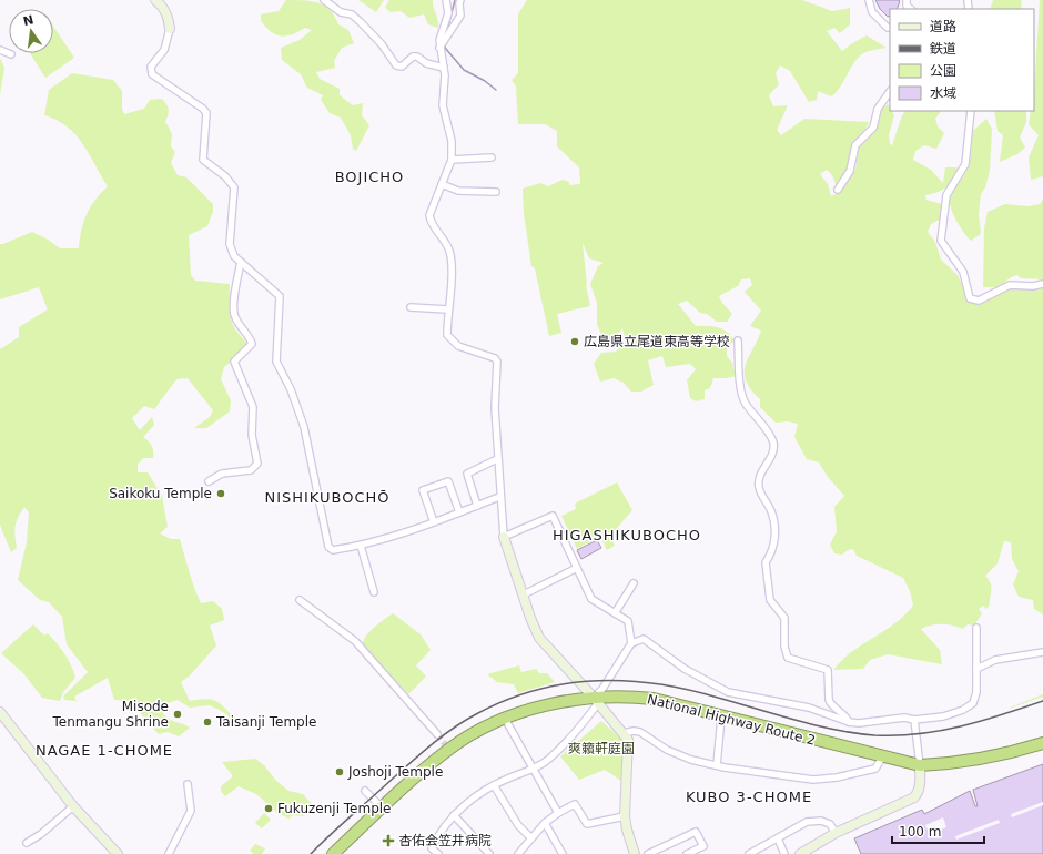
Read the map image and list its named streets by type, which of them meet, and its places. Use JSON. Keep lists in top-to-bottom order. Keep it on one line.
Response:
{"streets":{"highway":["National Highway Route 2"]},"districts":["BOJICHO","NISHIKUBOCHŌ","HIGASHIKUBOCHO","NAGAE 1-CHOME","KUBO 3-CHOME"],"parks":["爽籟軒庭園"],"places":{"other":["広島県立尾道東高等学校","Saikoku Temple","Misode Tenmangu Shrine","Taisanji Temple","Joshoji Temple","Fukuzenji Temple"],"health":["杏佑会笠井病院"]},"legend":["道路","鉄道","公園","水域"],"scale_bar":"100 m","north":"top"}
